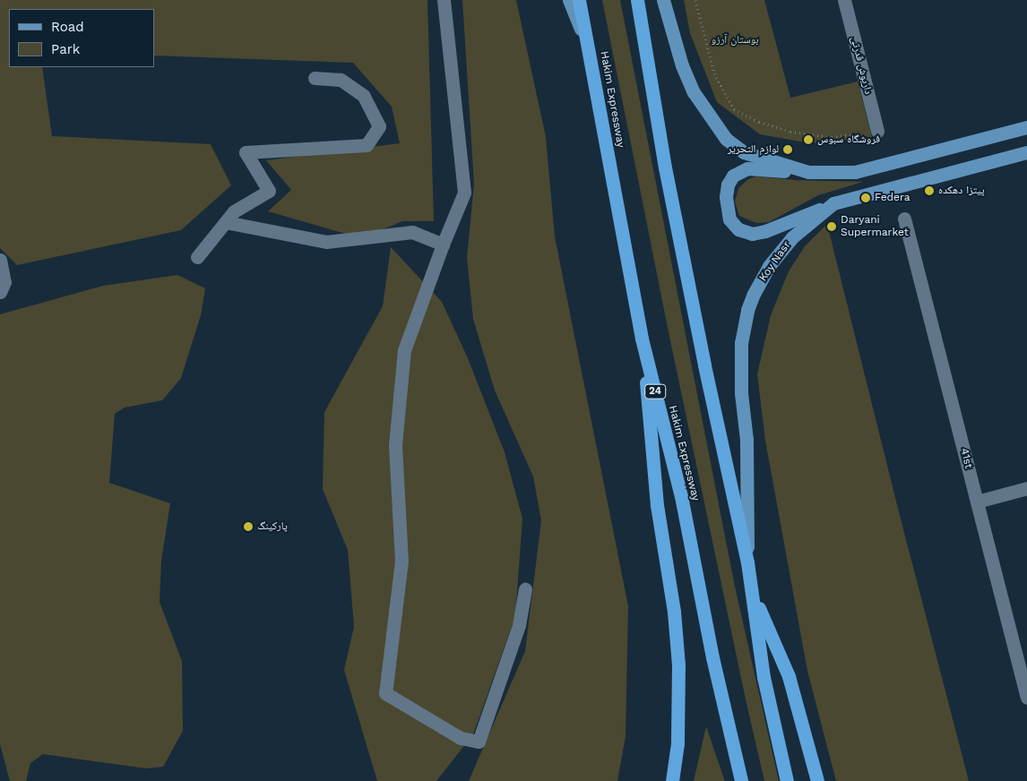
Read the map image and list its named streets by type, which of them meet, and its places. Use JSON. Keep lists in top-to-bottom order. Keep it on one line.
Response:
{"streets":{"highway":["Hakim Expressway","24"],"main road":["Koy Nasr"],"street":["داریوش قدرتی","41st"]},"parks":["بوستان آرزو"],"places":["فروشگاه سبوس","لوازم التحریر","پیتزا دهکده","Federa","Daryani Supermarket","پارکینگ"],"legend":["Road","Park"]}
